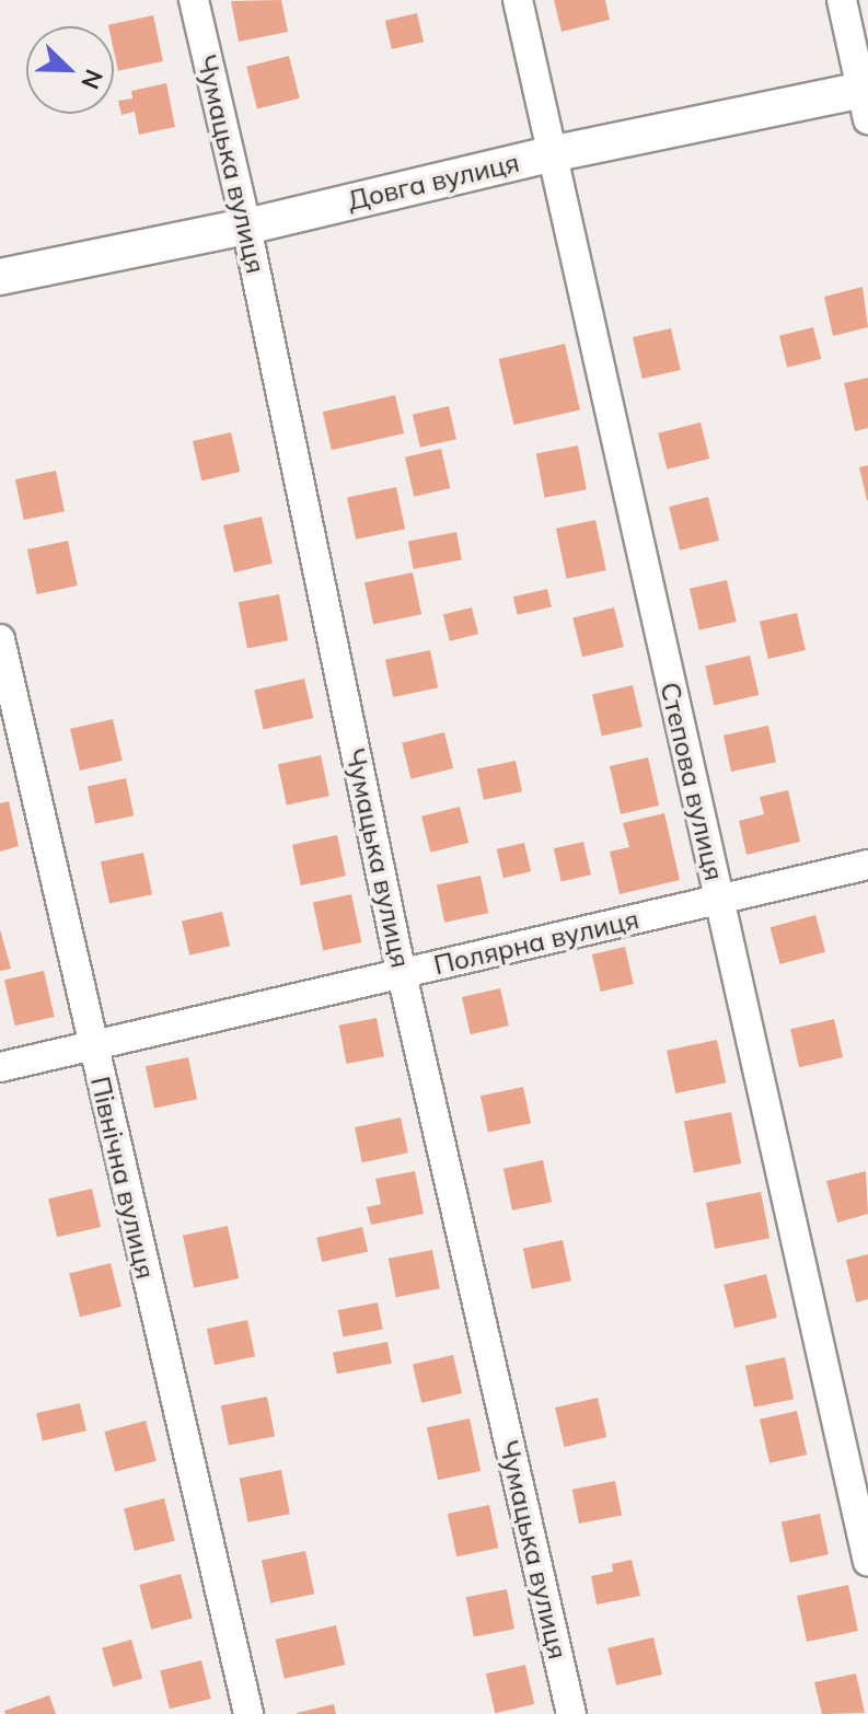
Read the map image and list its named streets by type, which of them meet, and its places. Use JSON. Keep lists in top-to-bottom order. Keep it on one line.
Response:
{"streets":{"street":["Чумацька вулиця","Довга вулиця","Степова вулиця","Полярна вулиця","Північна вулиця"]},"crossings":[["Чумацька вулиця","Довга вулиця"],["Чумацька вулиця","Полярна вулиця"],["Довга вулиця","Степова вулиця"],["Степова вулиця","Полярна вулиця"],["Полярна вулиця","Північна вулиця"]],"north":"bottom right"}
